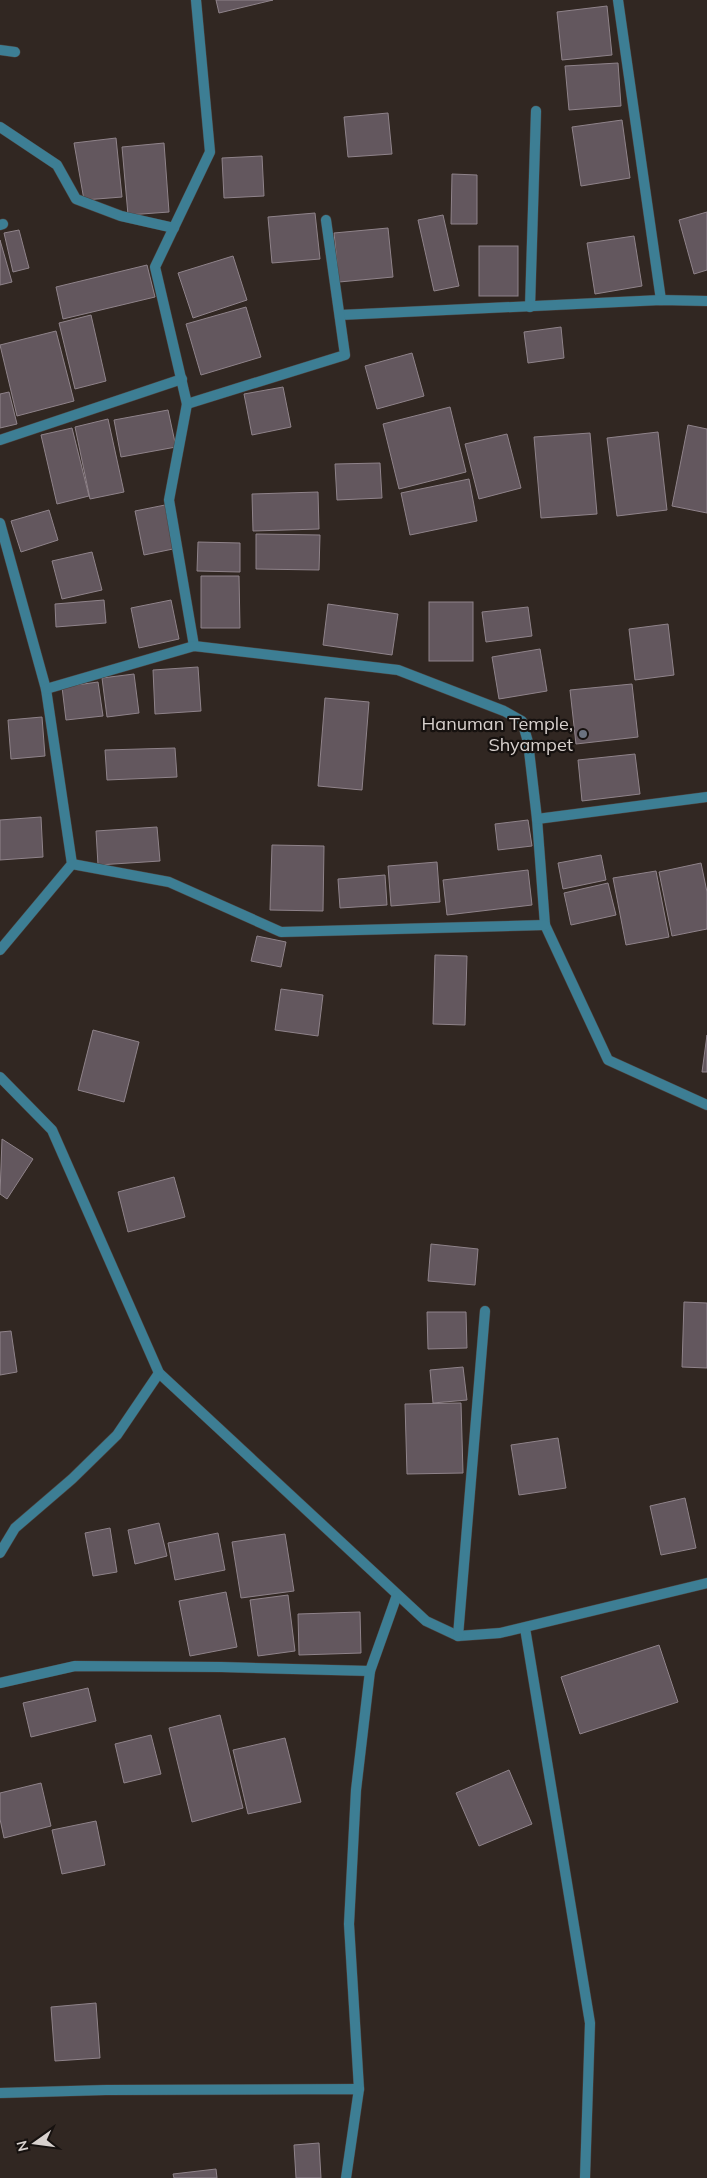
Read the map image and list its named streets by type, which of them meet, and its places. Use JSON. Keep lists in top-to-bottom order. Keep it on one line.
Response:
{"places":["Hanuman Temple, Shyampet"],"north":"left"}
